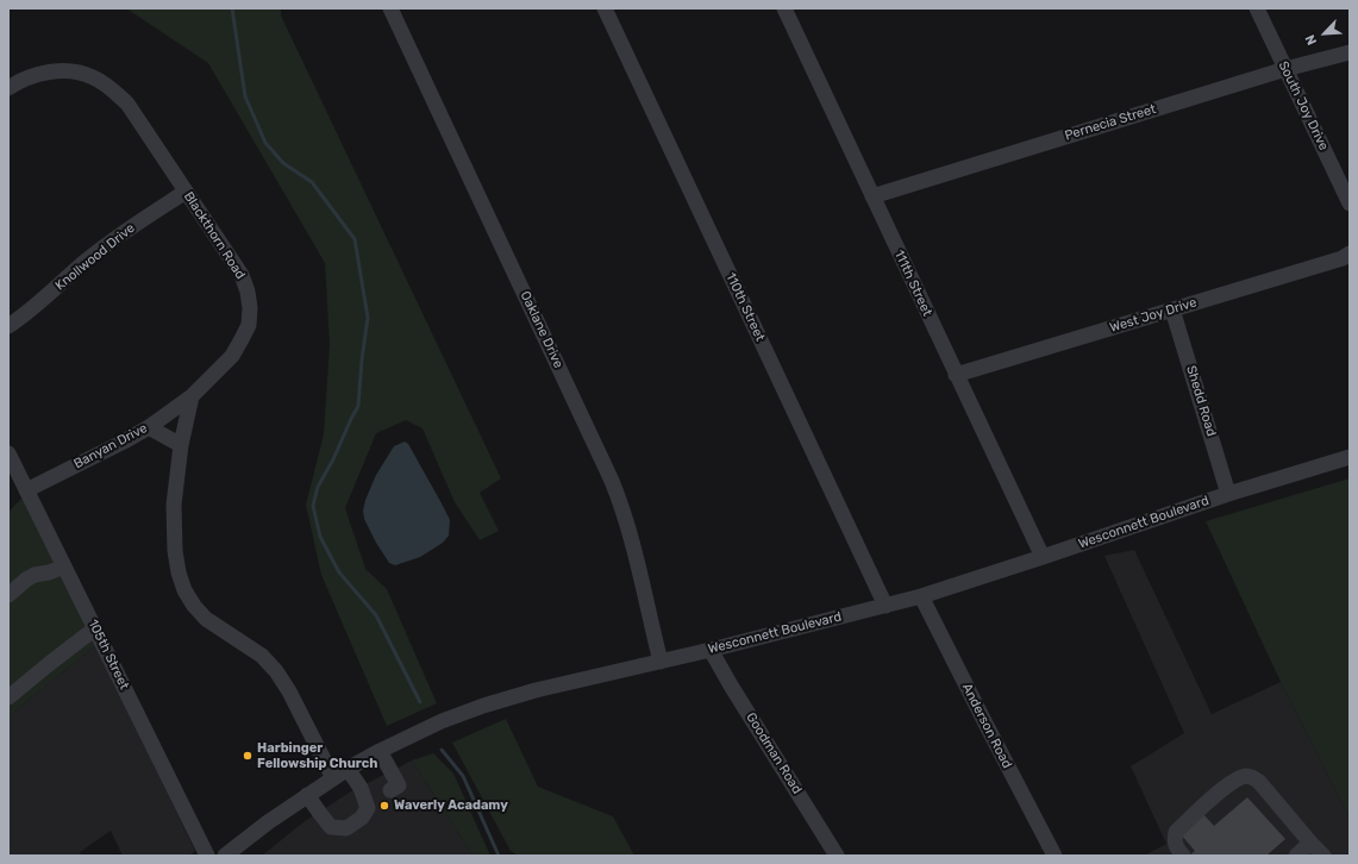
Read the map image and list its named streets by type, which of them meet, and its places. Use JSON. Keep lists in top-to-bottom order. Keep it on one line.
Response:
{"streets":{"street":["South Joy Drive","Pernecia Street","Blackthorn Road","Knollwood Drive","111th Street","110th Street","West Joy Drive","Oaklane Drive","Shedd Road","Banyan Drive","Wesconnett Boulevard","105th Street","Anderson Road","Goodman Road"]},"crossings":[["South Joy Drive","Pernecia Street"],["Pernecia Street","111th Street"],["Blackthorn Road","Knollwood Drive"],["Blackthorn Road","Banyan Drive"],["111th Street","West Joy Drive"],["111th Street","Wesconnett Boulevard"],["110th Street","Wesconnett Boulevard"],["West Joy Drive","Shedd Road"],["Oaklane Drive","Wesconnett Boulevard"],["Shedd Road","Wesconnett Boulevard"],["Banyan Drive","105th Street"],["Wesconnett Boulevard","Anderson Road"],["Wesconnett Boulevard","Goodman Road"]],"places":["Harbinger Fellowship Church","Waverly Acadamy"],"north":"bottom left"}
